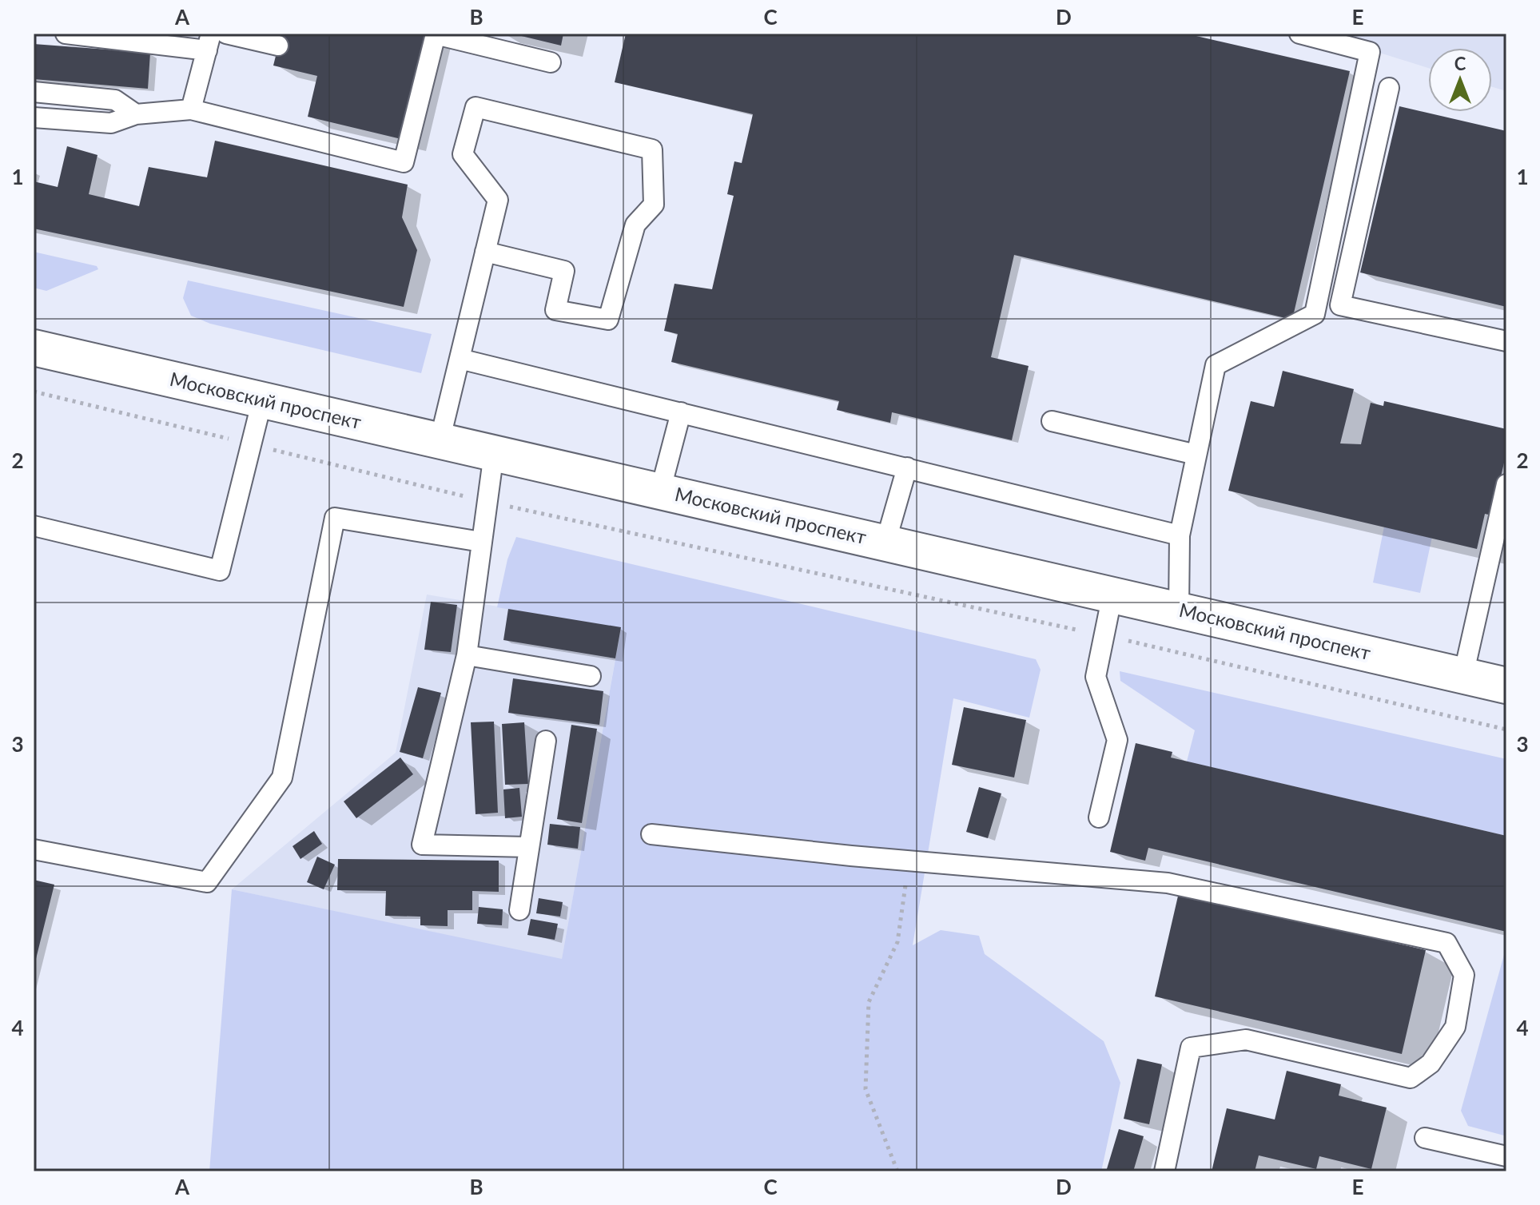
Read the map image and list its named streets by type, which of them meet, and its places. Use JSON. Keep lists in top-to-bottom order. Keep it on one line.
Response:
{"streets":{"main road":["Московский проспект"]},"north":"top","grid":{"columns":["A","B","C","D","E"],"rows":["1","2","3","4"]}}
